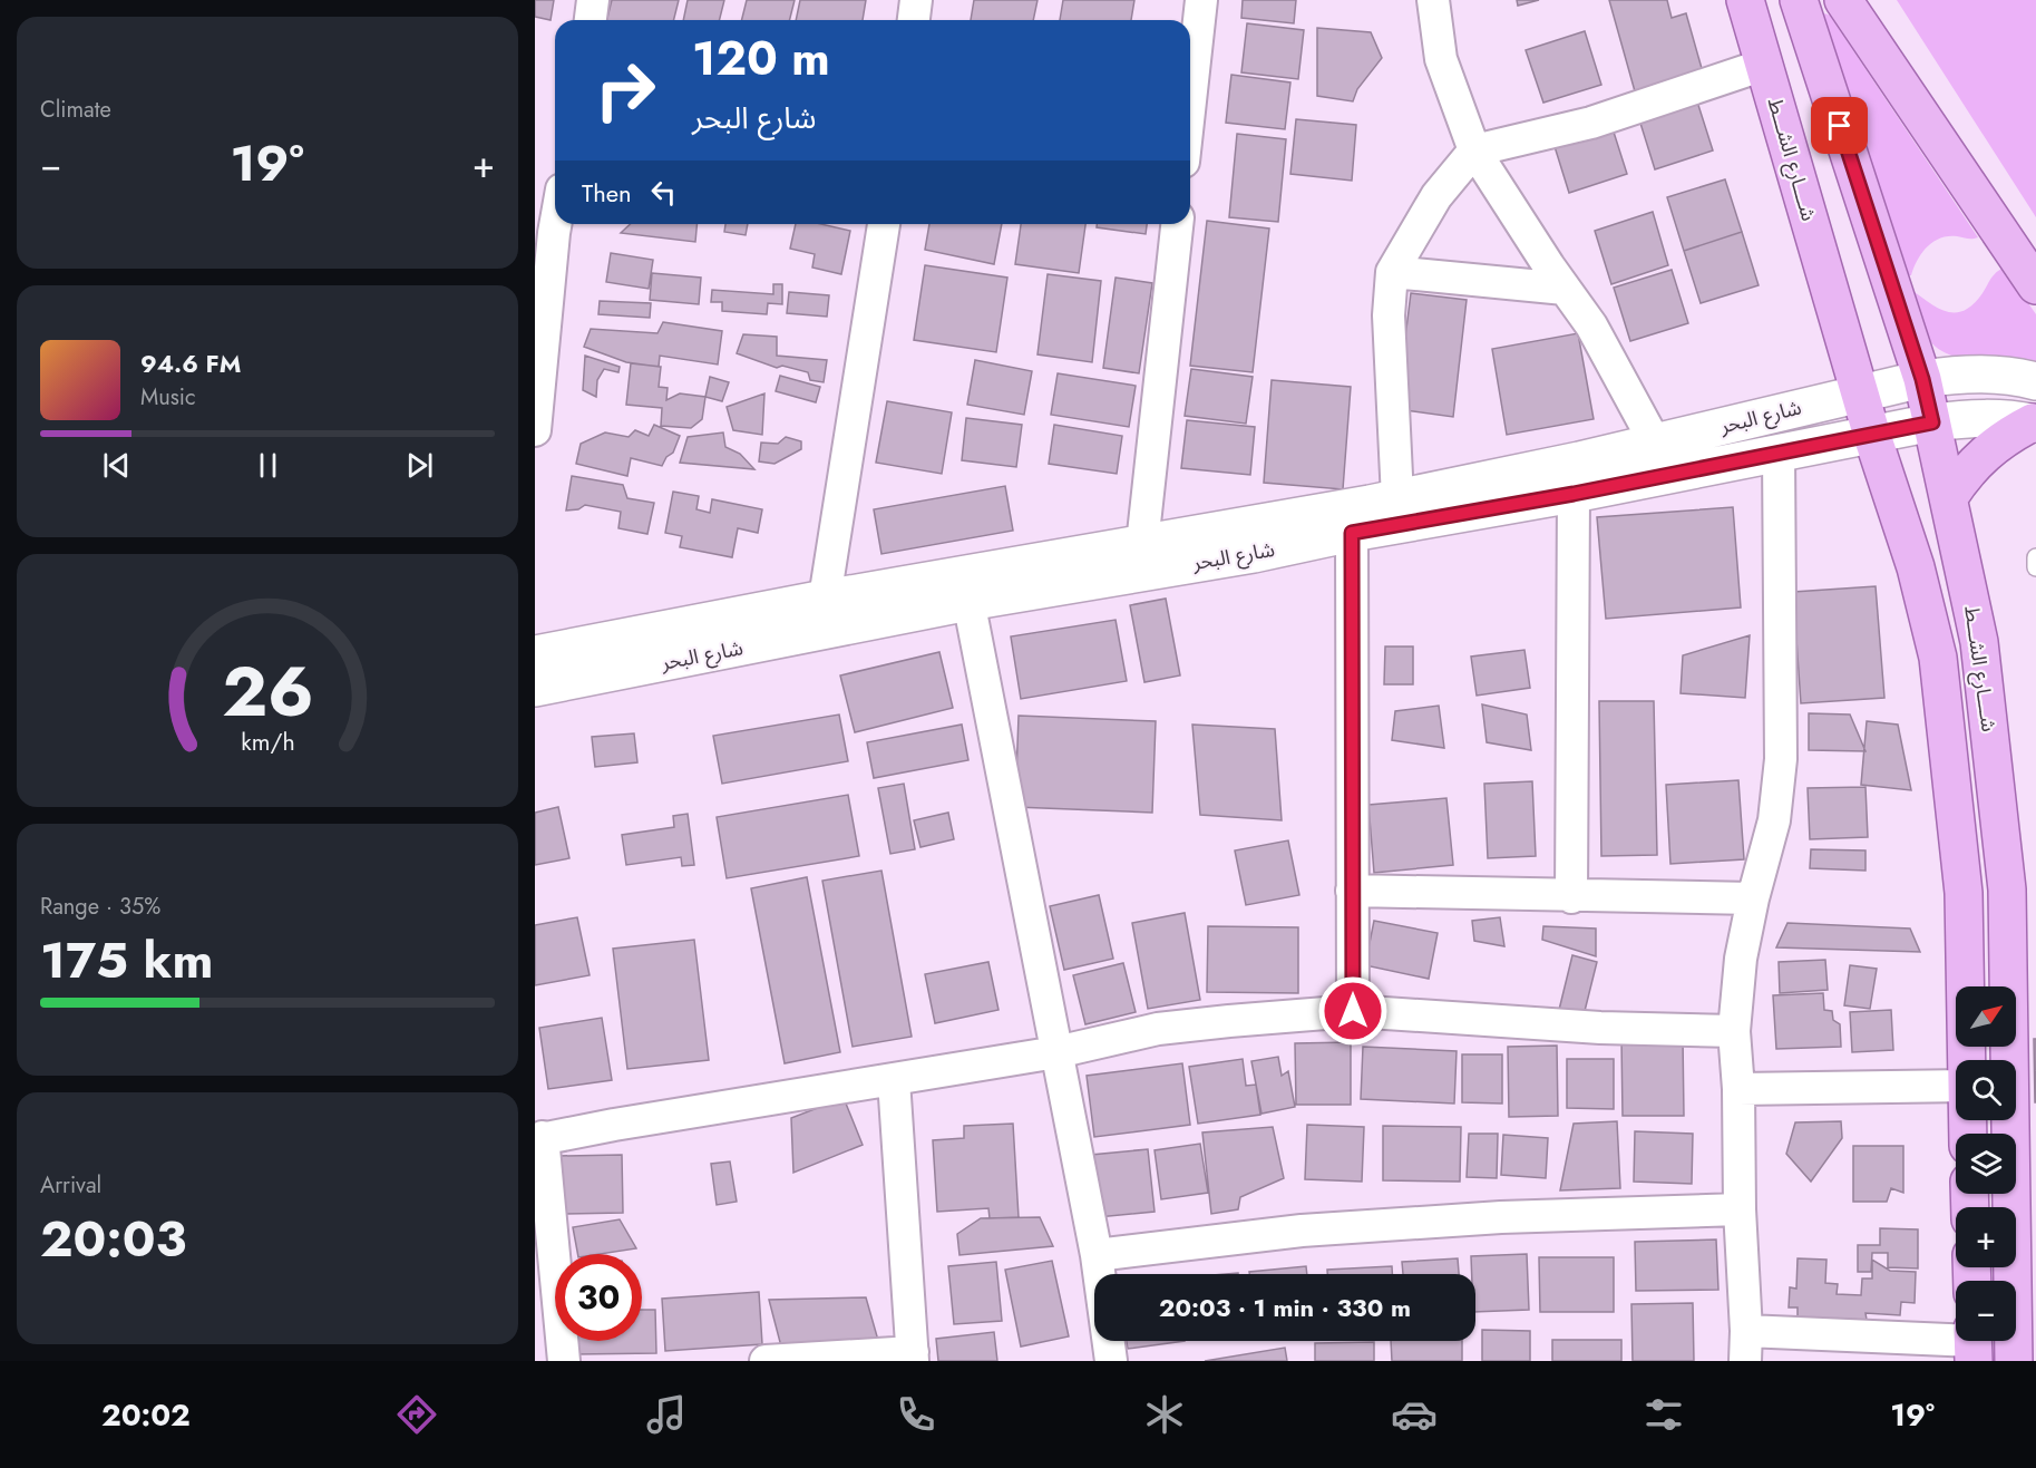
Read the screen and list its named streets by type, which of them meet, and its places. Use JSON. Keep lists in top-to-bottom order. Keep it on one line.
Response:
{"streets":{"main road":["شــــارع الشـــط"],"street":["شارع البحر"]},"crossings":[["شــــارع الشـــط","شارع البحر"]],"north":"top right","page":{"tile":["Climate",["Range · 35%","175 km"],["Arrival","20:03"]],"turn":["120 m","شارع البحر"],"heat":["−","19°","+"],"then":"Then","song":["94.6 FM","Music"],"map_buttons":["+","−"],"limit":"30","trip":"20:03 · 1 min · 330 m","tabs":["20:02","19°"],"gauge":["26","km/h"]}}
